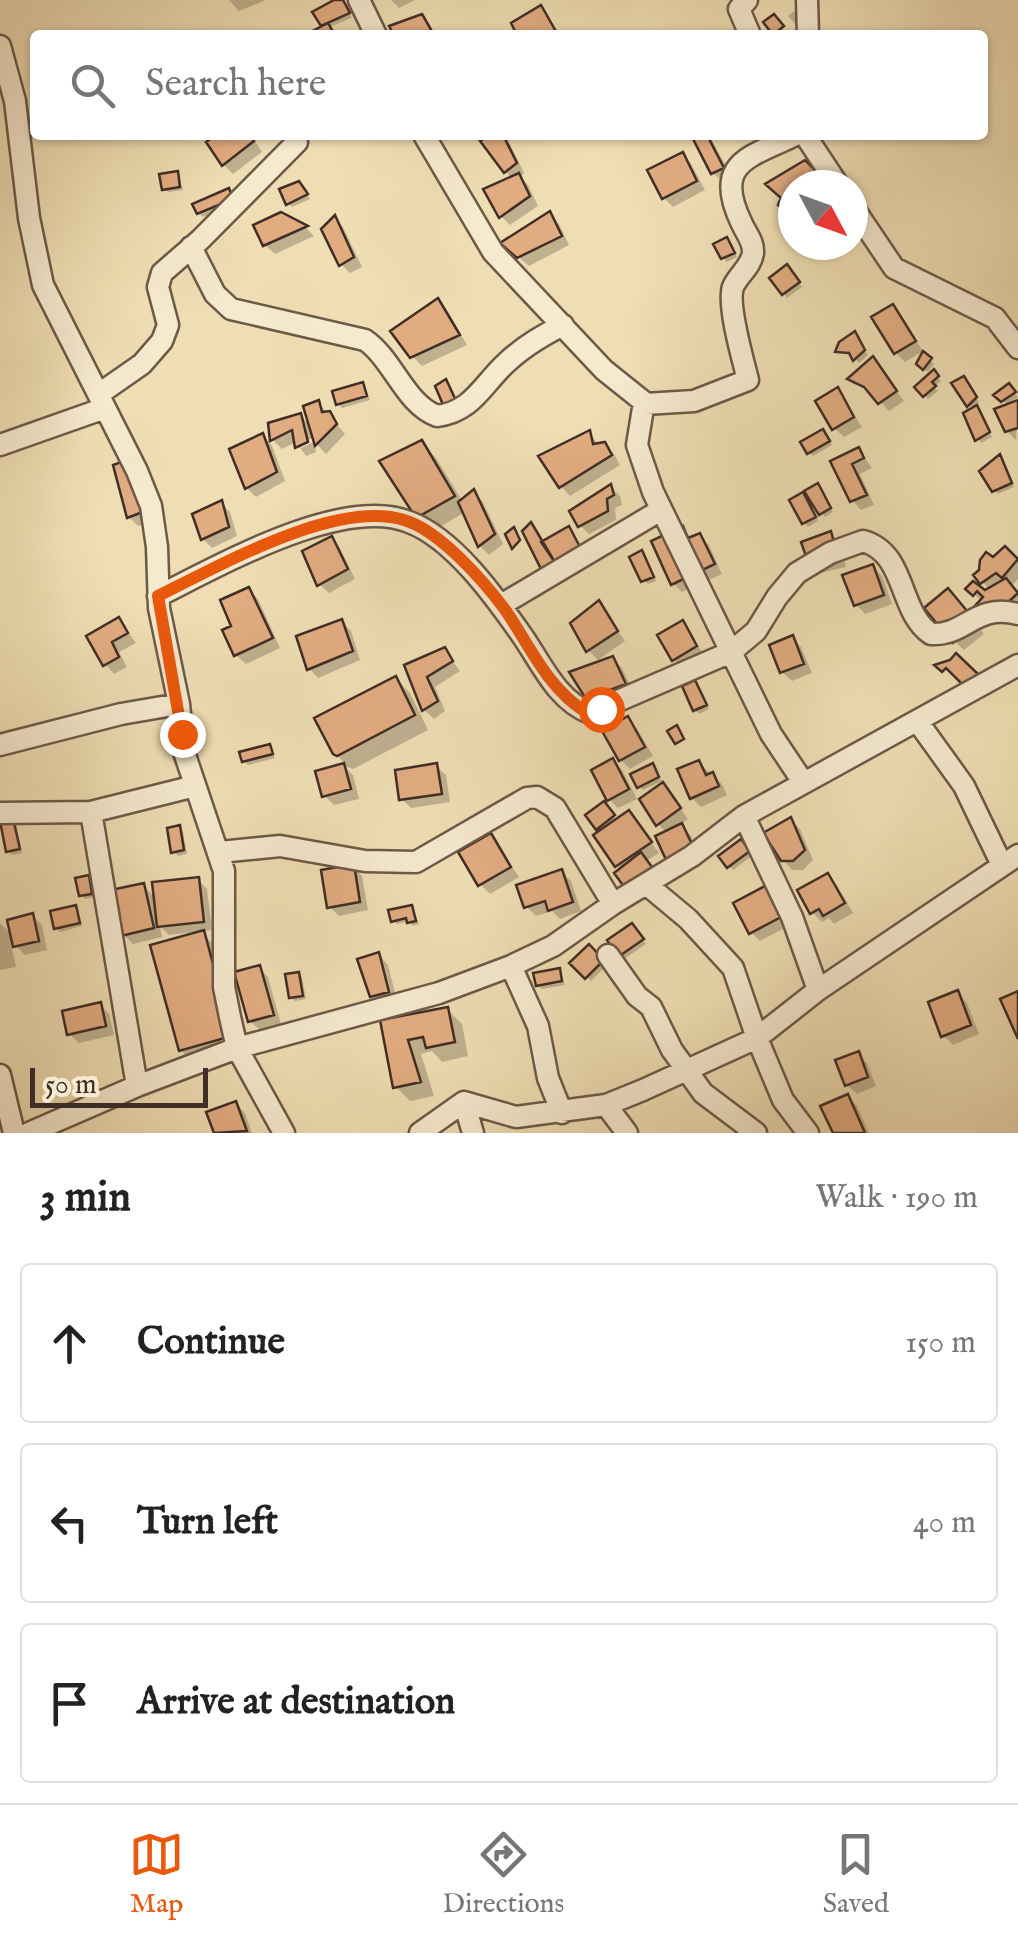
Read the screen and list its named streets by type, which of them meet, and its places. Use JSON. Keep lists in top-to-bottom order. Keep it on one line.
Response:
{"scale_bar":"50 m","north":"bottom right","page":{"search":"Search here","scale":"50 m","heading":["3 min","Walk · 190 m"],"list":[["Continue","150 m"],["Turn left","40 m"],"Arrive at destination"],"nav":["Map","Directions","Saved"]}}
